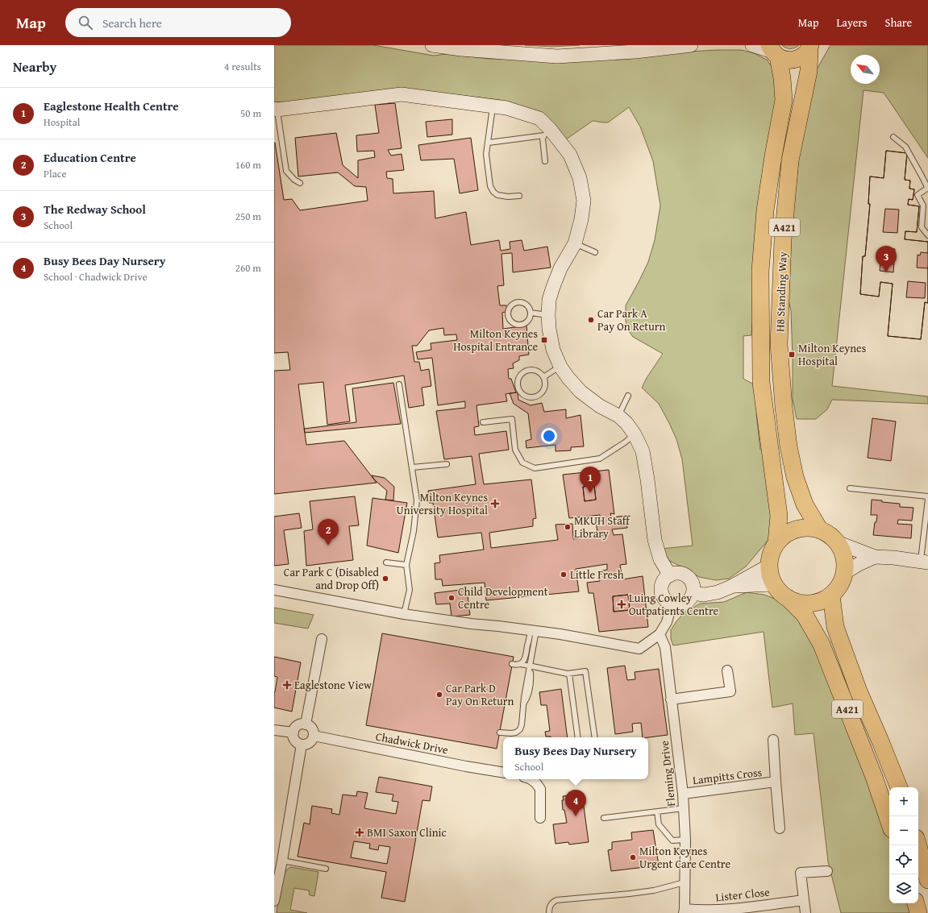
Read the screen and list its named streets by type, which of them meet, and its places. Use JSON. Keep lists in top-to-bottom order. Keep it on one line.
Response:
{"streets":{"highway":["A421","H8 Standing Way"],"street":["Chadwick Drive","Fleming Drive","Lampitts Cross","Lister Close"]},"crossings":[["A421","H8 Standing Way"],["Fleming Drive","Lampitts Cross"],["Fleming Drive","Lister Close"]],"places":{"other":["Car Park A Pay On Return","MKUH Staff Library","Little Fresh","Car Park C (Disabled and Drop Off)","Child Development Centre","Car Park D Pay On Return","Milton Keynes Urgent Care Centre"],"transit":["Milton Keynes Hospital Entrance","Milton Keynes Hospital"],"health":["Milton Keynes University Hospital","Luing Cowley Outpatients Centre","Eaglestone View","BMI Saxon Clinic"]},"north":"top left","page":{"header":"Map","search":"Search here","nav":["Map","Layers","Share"],"heading":["Nearby","4 results"],"list":[{"mark":"1","name":"Eaglestone Health Centre","note":"Hospital","value":"50 m"},{"mark":"2","name":"Education Centre","note":"Place","value":"160 m"},{"mark":"3","name":"The Redway School","note":"School","value":"250 m"},{"mark":"4","name":"Busy Bees Day Nursery","note":"School · Chadwick Drive","value":"260 m"}],"pins":["3","1","2","4"],"popup":["Busy Bees Day Nursery","School"],"map_buttons":["+","−"]}}
